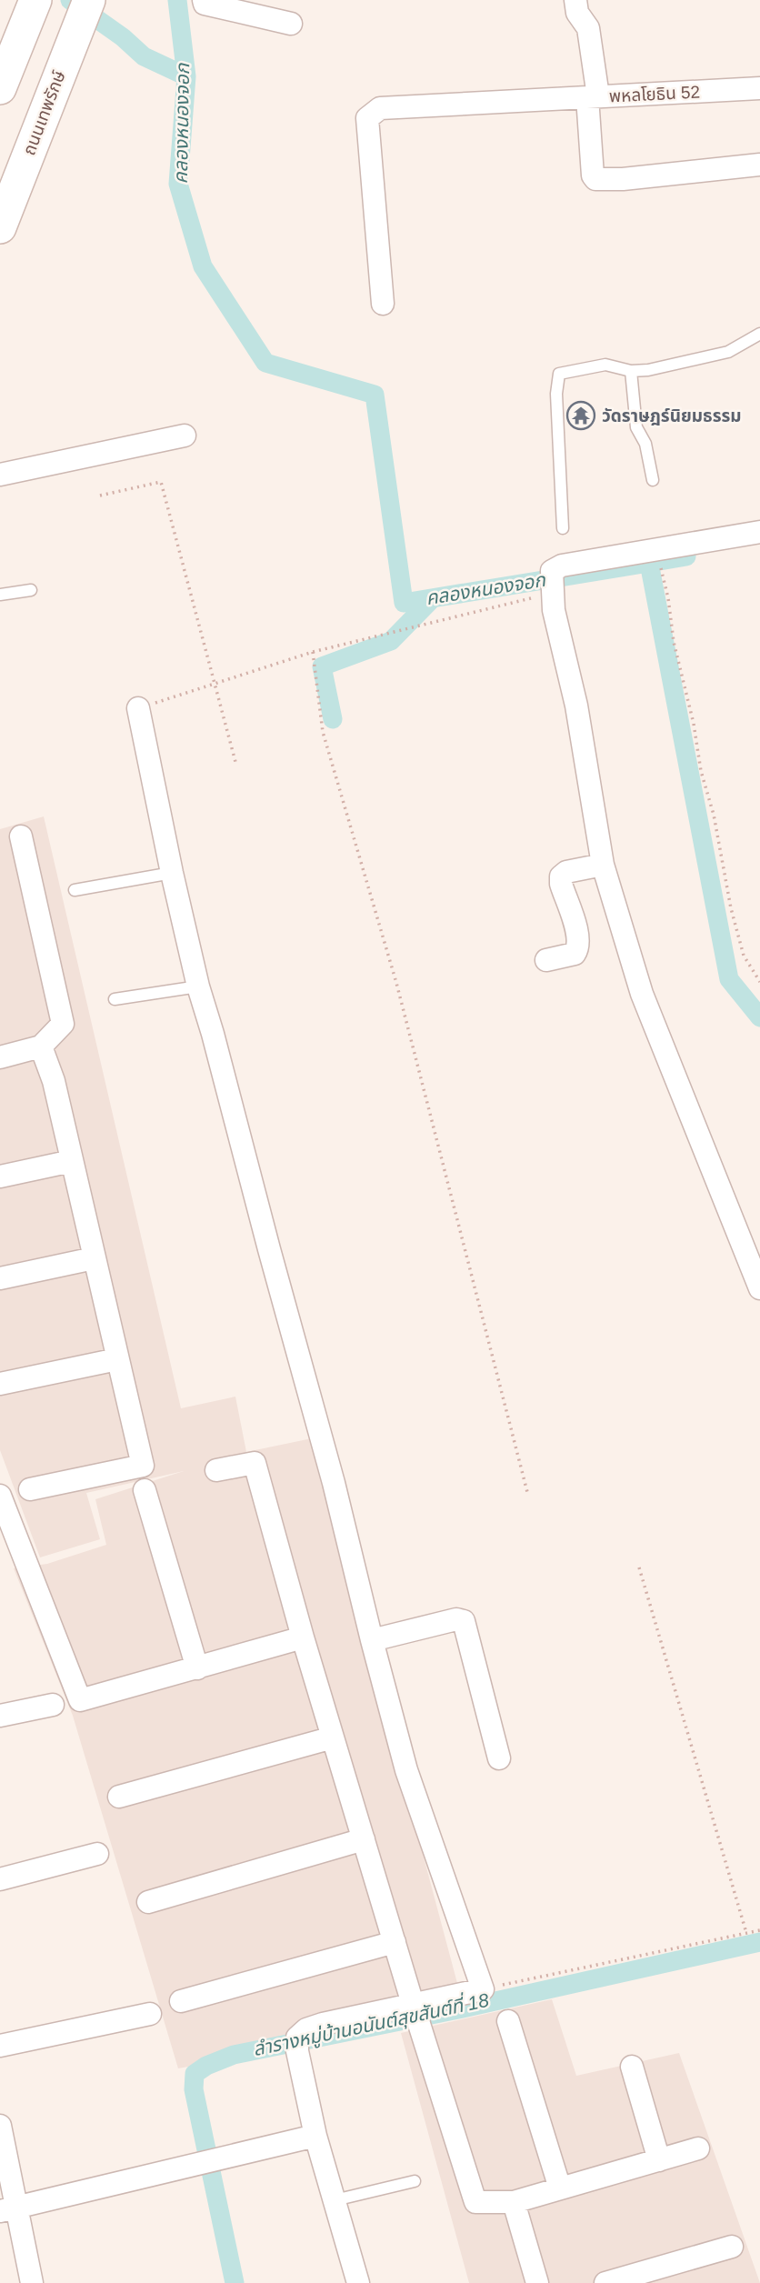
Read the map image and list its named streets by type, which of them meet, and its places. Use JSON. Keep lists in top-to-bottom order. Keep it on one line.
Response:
{"streets":{"main road":["ถนนเทพรักษ์"],"street":["พหลโยธิน 52"]},"water":["คลองหนองจอก","ลำรางหมู่บ้านอนันต์สุขสันต์ที่ 18"],"places":{"temple":["วัดราษฎร์นิยมธรรม"]}}
